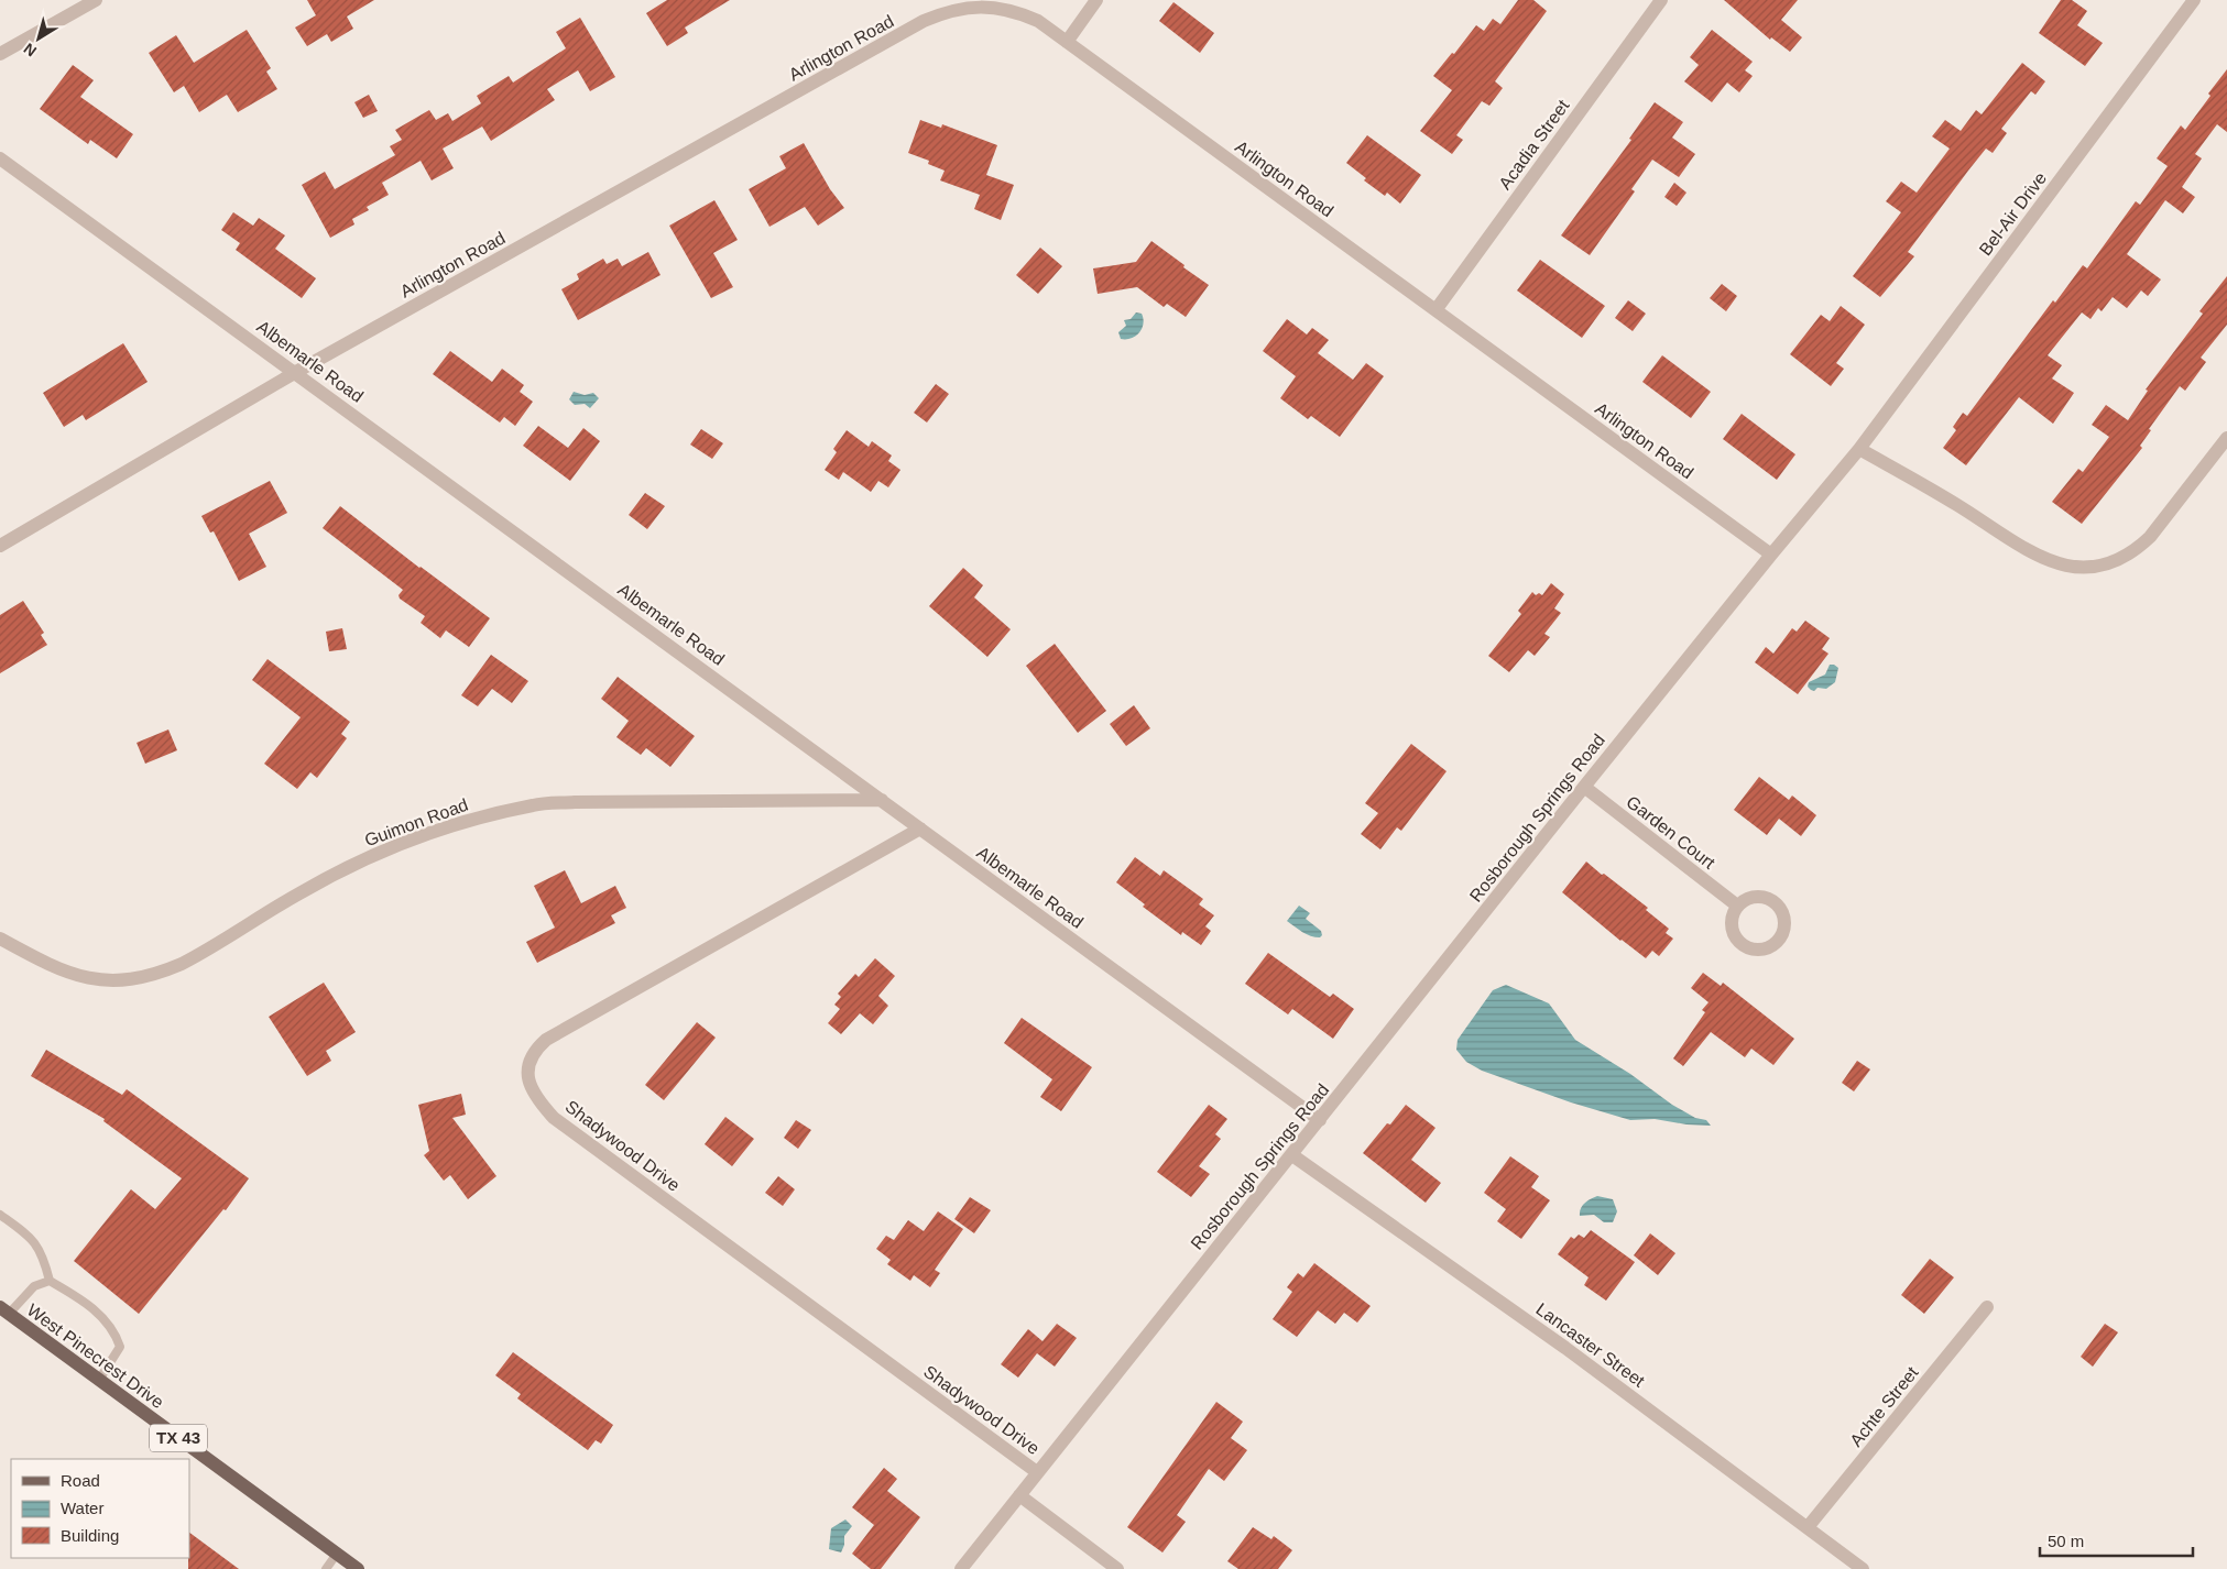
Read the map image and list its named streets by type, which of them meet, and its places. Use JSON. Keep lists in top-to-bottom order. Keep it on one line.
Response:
{"streets":{"main road":["West Pinecrest Drive","TX 43"],"street":["Arlington Road","Acadia Street","Bel-Air Drive","Albemarle Road","Rosborough Springs Road","Guimon Road","Garden Court","Shadywood Drive","Lancaster Street","Achte Street"]},"crossings":[["Arlington Road","Acadia Street"],["Arlington Road","Albemarle Road"],["Arlington Road","Rosborough Springs Road"],["Bel-Air Drive","Rosborough Springs Road"],["Albemarle Road","Rosborough Springs Road"],["Albemarle Road","Guimon Road"],["Albemarle Road","Shadywood Drive"],["Rosborough Springs Road","Garden Court"],["Rosborough Springs Road","Shadywood Drive"],["Rosborough Springs Road","Lancaster Street"],["Lancaster Street","Achte Street"]],"legend":["Road","Water","Building"],"scale_bar":"50 m","north":"bottom left"}
